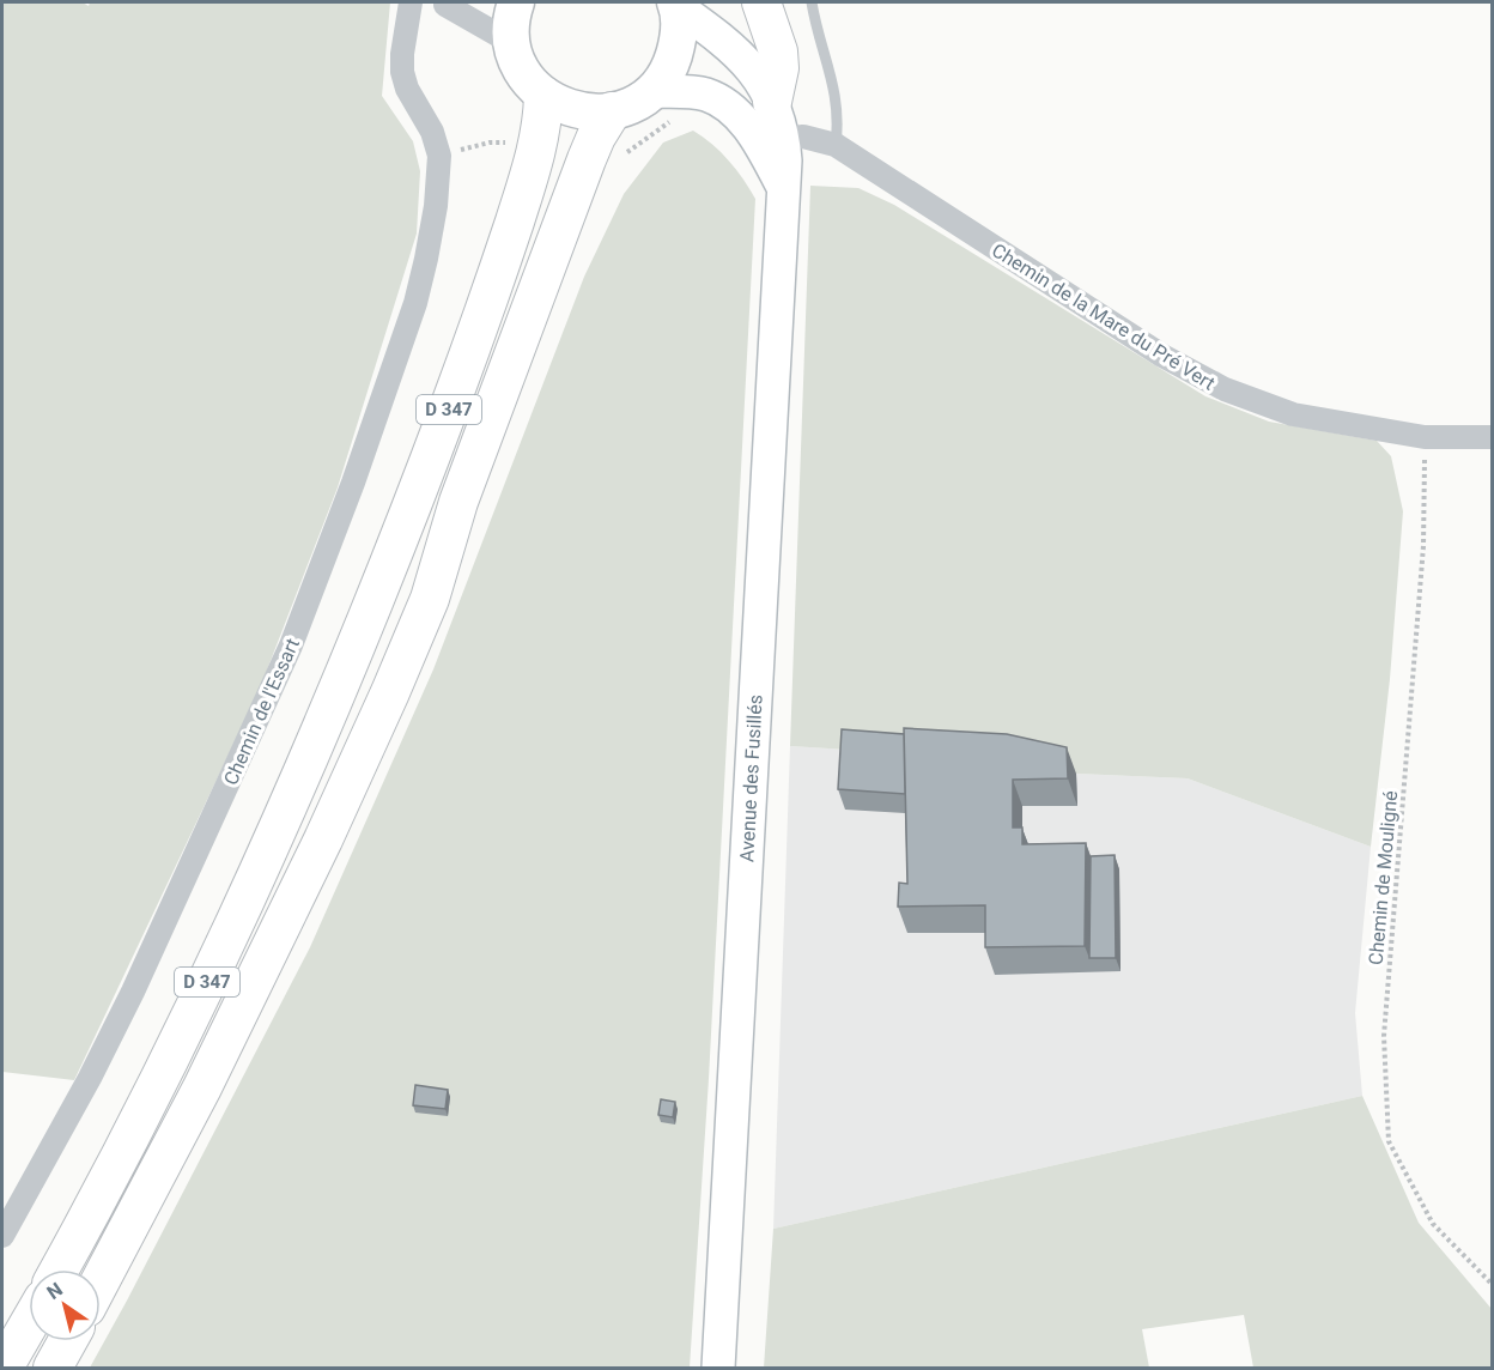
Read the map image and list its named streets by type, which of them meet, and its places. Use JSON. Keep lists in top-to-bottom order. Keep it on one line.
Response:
{"streets":{"highway":["D 347"],"main road":["Avenue des Fusillés"],"street":["Chemin de la Mare du Pré Vert","Chemin de l'Essart"],"path":["Chemin de Mouligné"]},"crossings":[["Chemin de la Mare du Pré Vert","Avenue des Fusillés"],["Chemin de la Mare du Pré Vert","Chemin de Mouligné"]],"north":"top left"}
